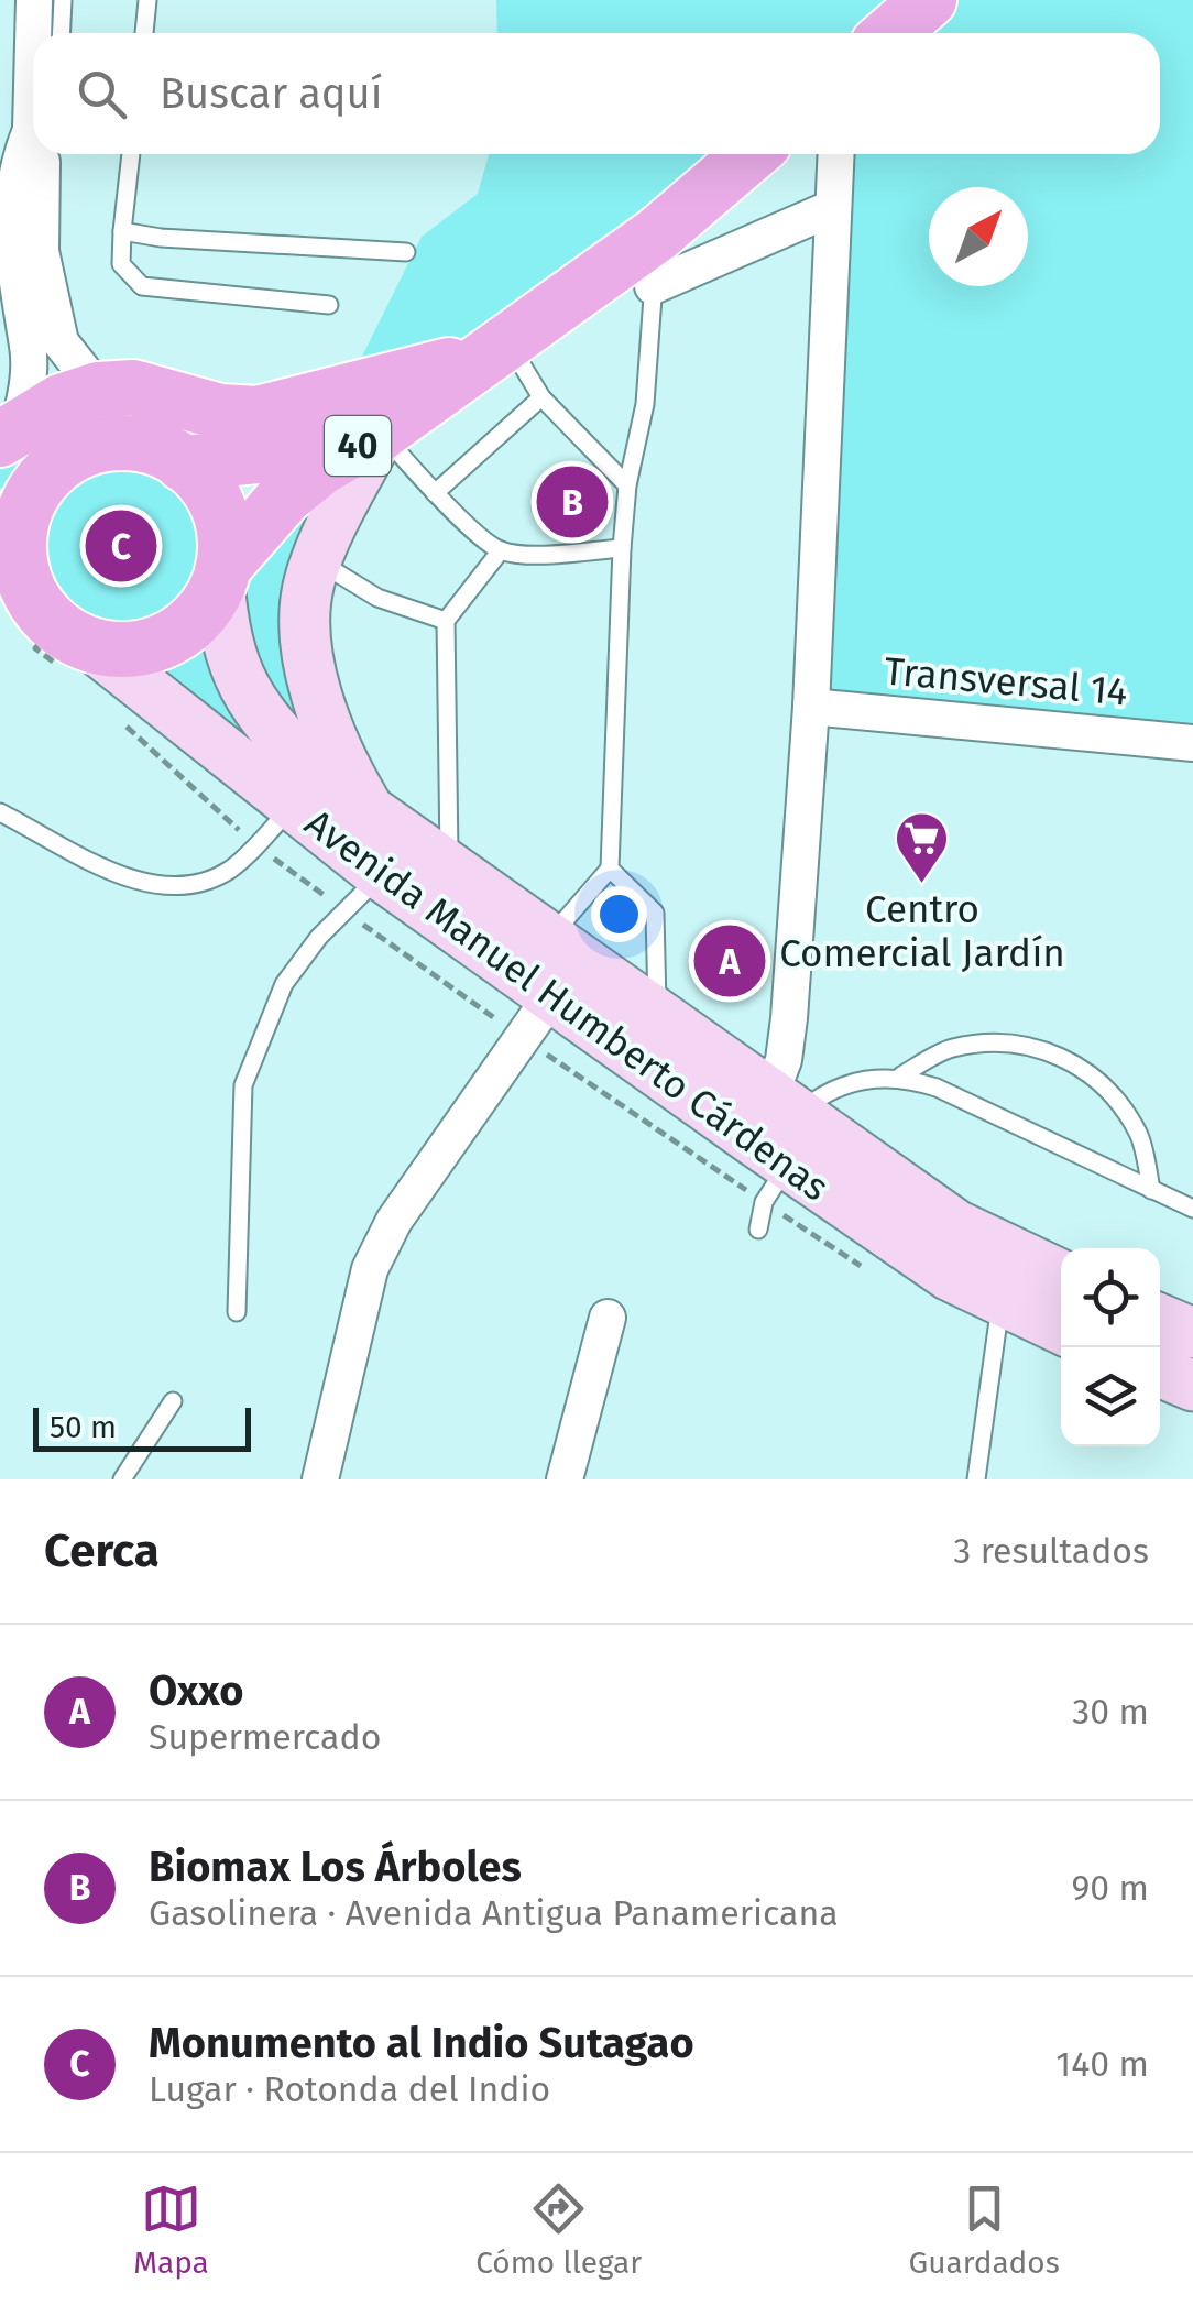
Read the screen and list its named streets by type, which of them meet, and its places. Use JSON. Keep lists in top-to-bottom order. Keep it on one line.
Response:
{"streets":{"main road":["40","Avenida Manuel Humberto Cárdenas"],"street":["Transversal 14"]},"crossings":[["40","Avenida Manuel Humberto Cárdenas"]],"places":{"supermarket":["Centro Comercial Jardín"]},"scale_bar":"50 m","north":"top right","page":{"search":"Buscar aquí","pins":["B","C","A"],"scale":"50 m","heading":["Cerca","3 resultados"],"list":[{"mark":"A","name":"Oxxo","note":"Supermercado","value":"30 m"},{"mark":"B","name":"Biomax Los Árboles","note":"Gasolinera · Avenida Antigua Panamericana","value":"90 m"},{"mark":"C","name":"Monumento al Indio Sutagao","note":"Lugar · Rotonda del Indio","value":"140 m"}],"nav":["Mapa","Cómo llegar","Guardados"]}}
